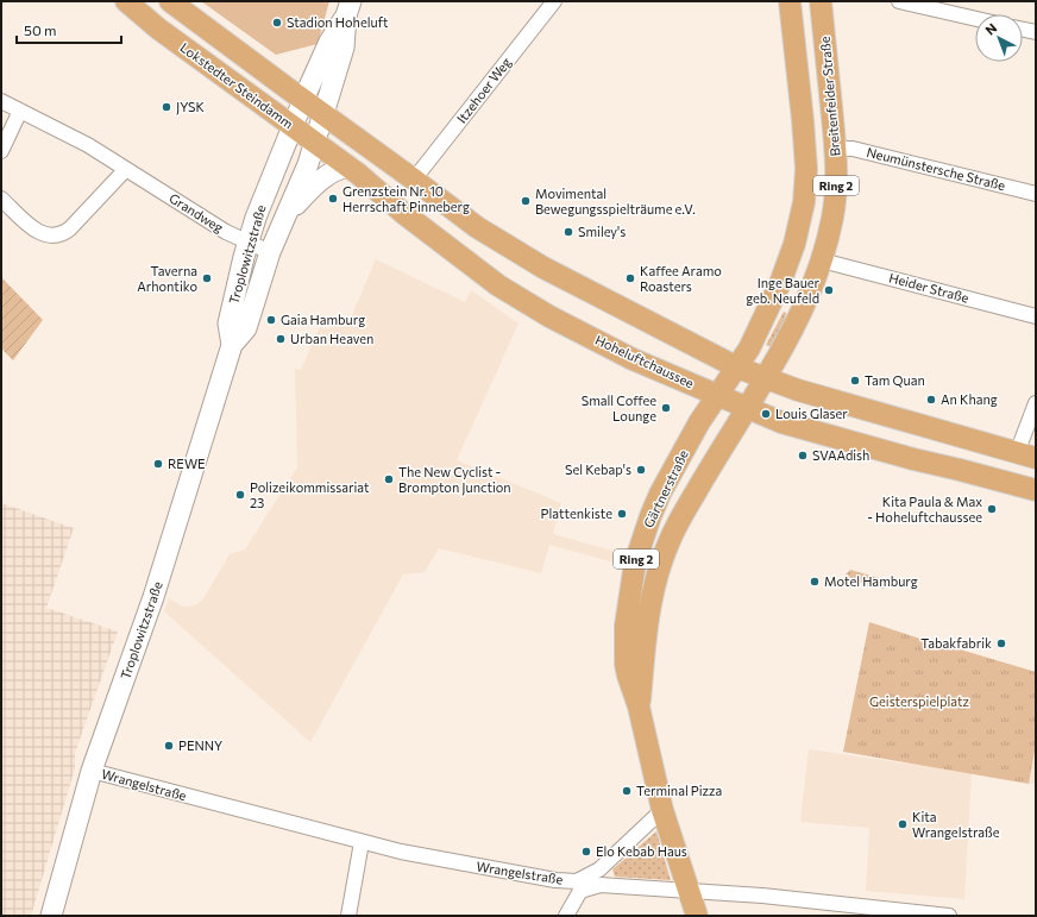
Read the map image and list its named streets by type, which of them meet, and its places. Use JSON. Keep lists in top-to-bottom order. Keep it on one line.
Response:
{"streets":{"main road":["Lokstedter Steindamm","Breitenfelder Straße","Ring 2","Hoheluftchaussee","Gärtnerstraße"],"street":["Itzehoer Weg","Neumünstersche Straße","Grandweg","Troplowitzstraße","Heider Straße","Wrangelstraße"]},"crossings":[["Lokstedter Steindamm","Troplowitzstraße"],["Lokstedter Steindamm","Hoheluftchaussee"],["Breitenfelder Straße","Neumünstersche Straße"],["Breitenfelder Straße","Heider Straße"],["Breitenfelder Straße","Gärtnerstraße"],["Ring 2","Gärtnerstraße"],["Grandweg","Troplowitzstraße"],["Troplowitzstraße","Hoheluftchaussee"],["Troplowitzstraße","Wrangelstraße"],["Hoheluftchaussee","Gärtnerstraße"],["Gärtnerstraße","Wrangelstraße"]],"parks":["Geisterspielplatz"],"places":["Stadion Hoheluft","JYSK","Grenzstein Nr. 10 Herrschaft Pinneberg","Movimental Bewegungsspielträume e.V.","Smiley's","Taverna Arhontiko","Kaffee Aramo Roasters","Inge Bauer geb. Neufeld","Gaia Hamburg","Urban Heaven","Tam Quan","An Khang","Small Coffee Lounge","Louis Glaser","SVAAdish","REWE","Sel Kebap's","The New Cyclist - Brompton Junction","Polizeikommissariat 23","Kita Paula & Max - Hoheluftchaussee","Plattenkiste","Motel Hamburg","Tabakfabrik","PENNY","Terminal Pizza","Kita Wrangelstraße","Elo Kebab Haus"],"scale_bar":"50 m","north":"top left"}
